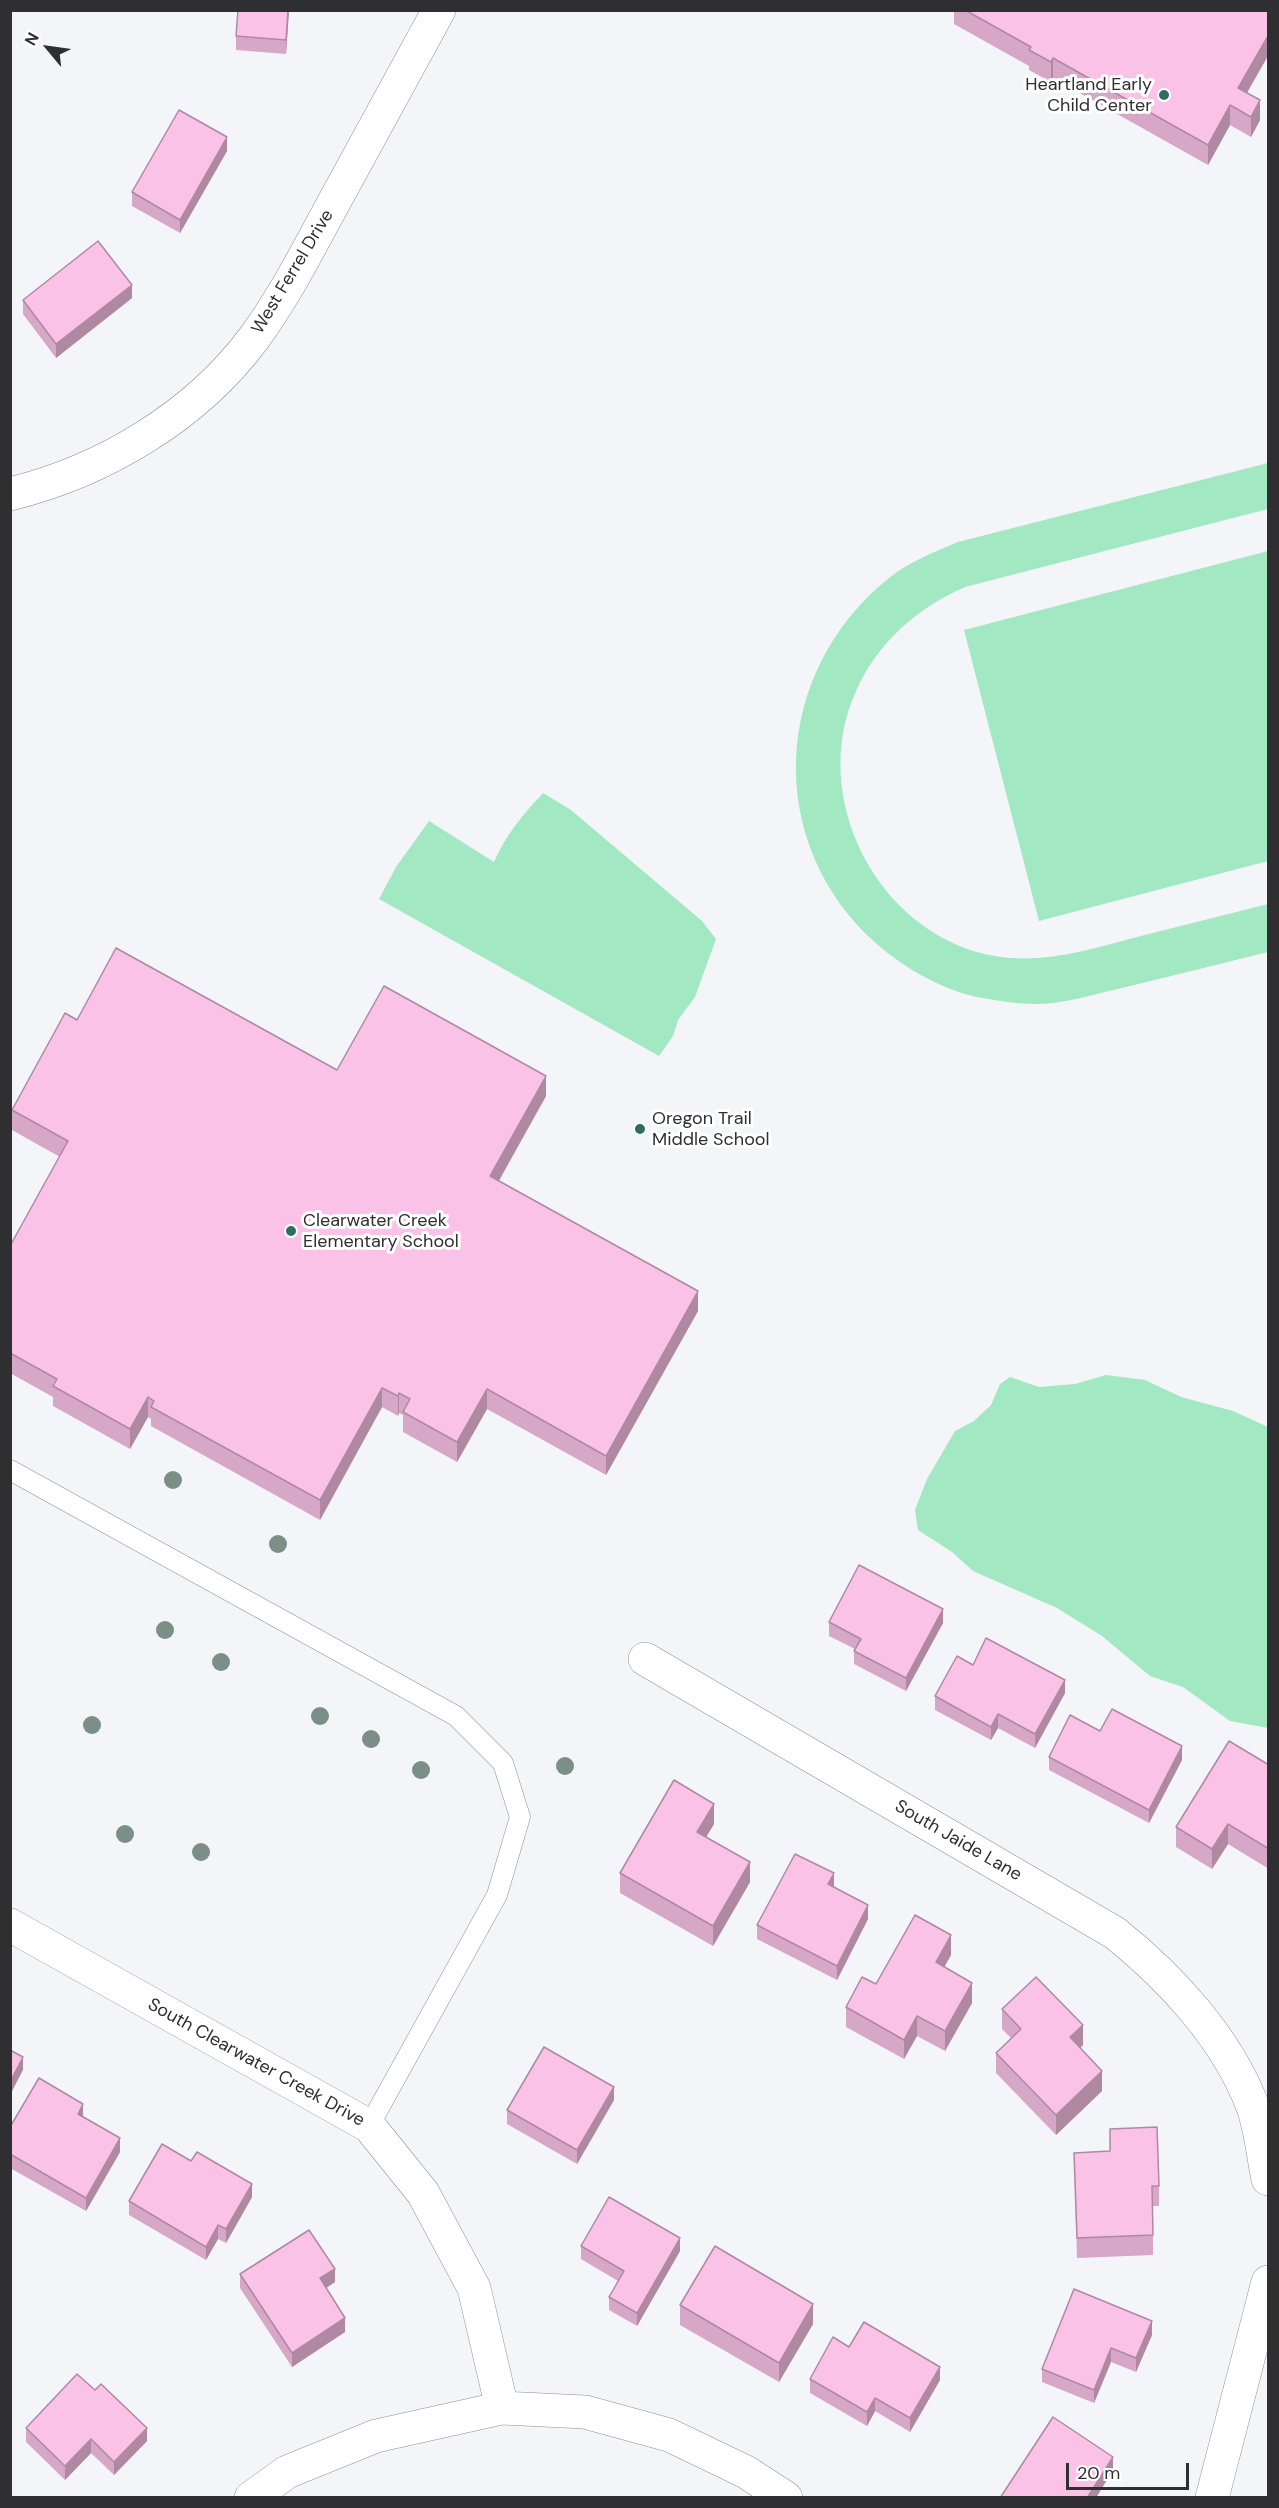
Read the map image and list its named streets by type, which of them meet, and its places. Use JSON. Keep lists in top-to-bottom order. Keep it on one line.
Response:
{"streets":{"street":["West Ferrel Drive","South Jaide Lane","South Clearwater Creek Drive"]},"places":["Heartland Early Child Center","Oregon Trail Middle School","Clearwater Creek Elementary School"],"scale_bar":"20 m","north":"top left"}
